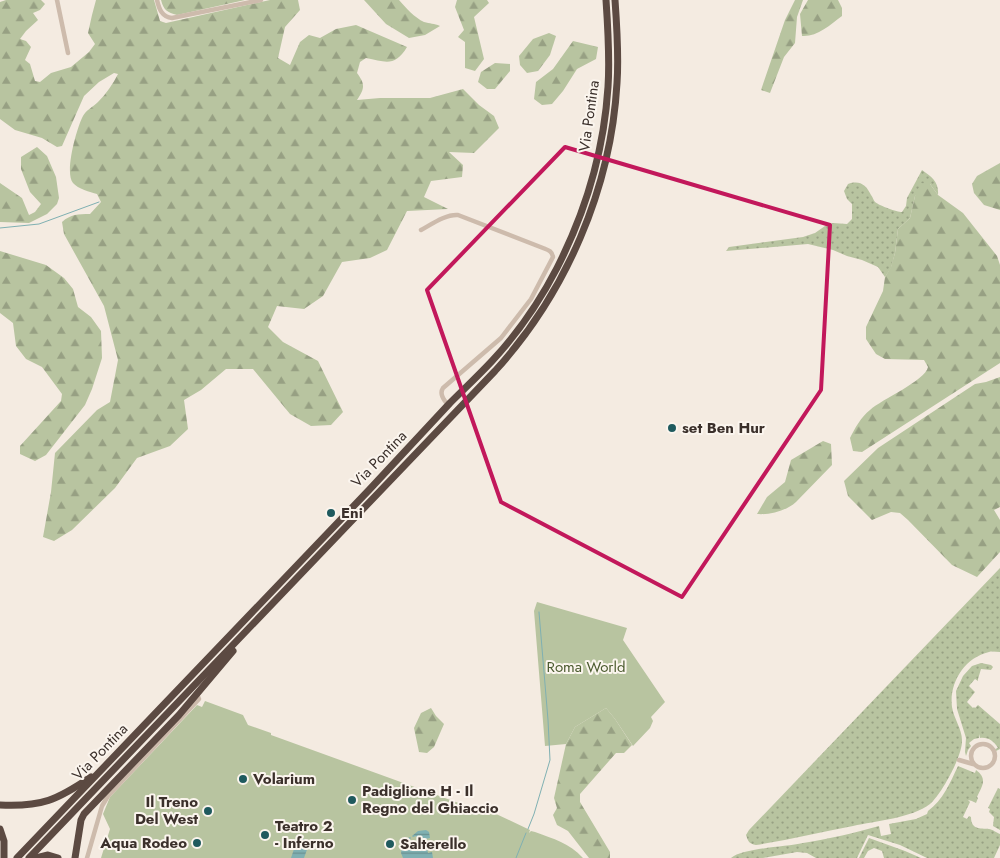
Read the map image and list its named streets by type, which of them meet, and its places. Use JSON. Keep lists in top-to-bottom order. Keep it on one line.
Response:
{"streets":{"highway":["Via Pontina"]},"parks":["Roma World"],"places":["set Ben Hur","Eni","Volarium","Padiglione H - Il Regno del Ghiaccio","Il Treno Del West","Teatro 2 - Inferno","Aqua Rodeo","Salterello"]}
